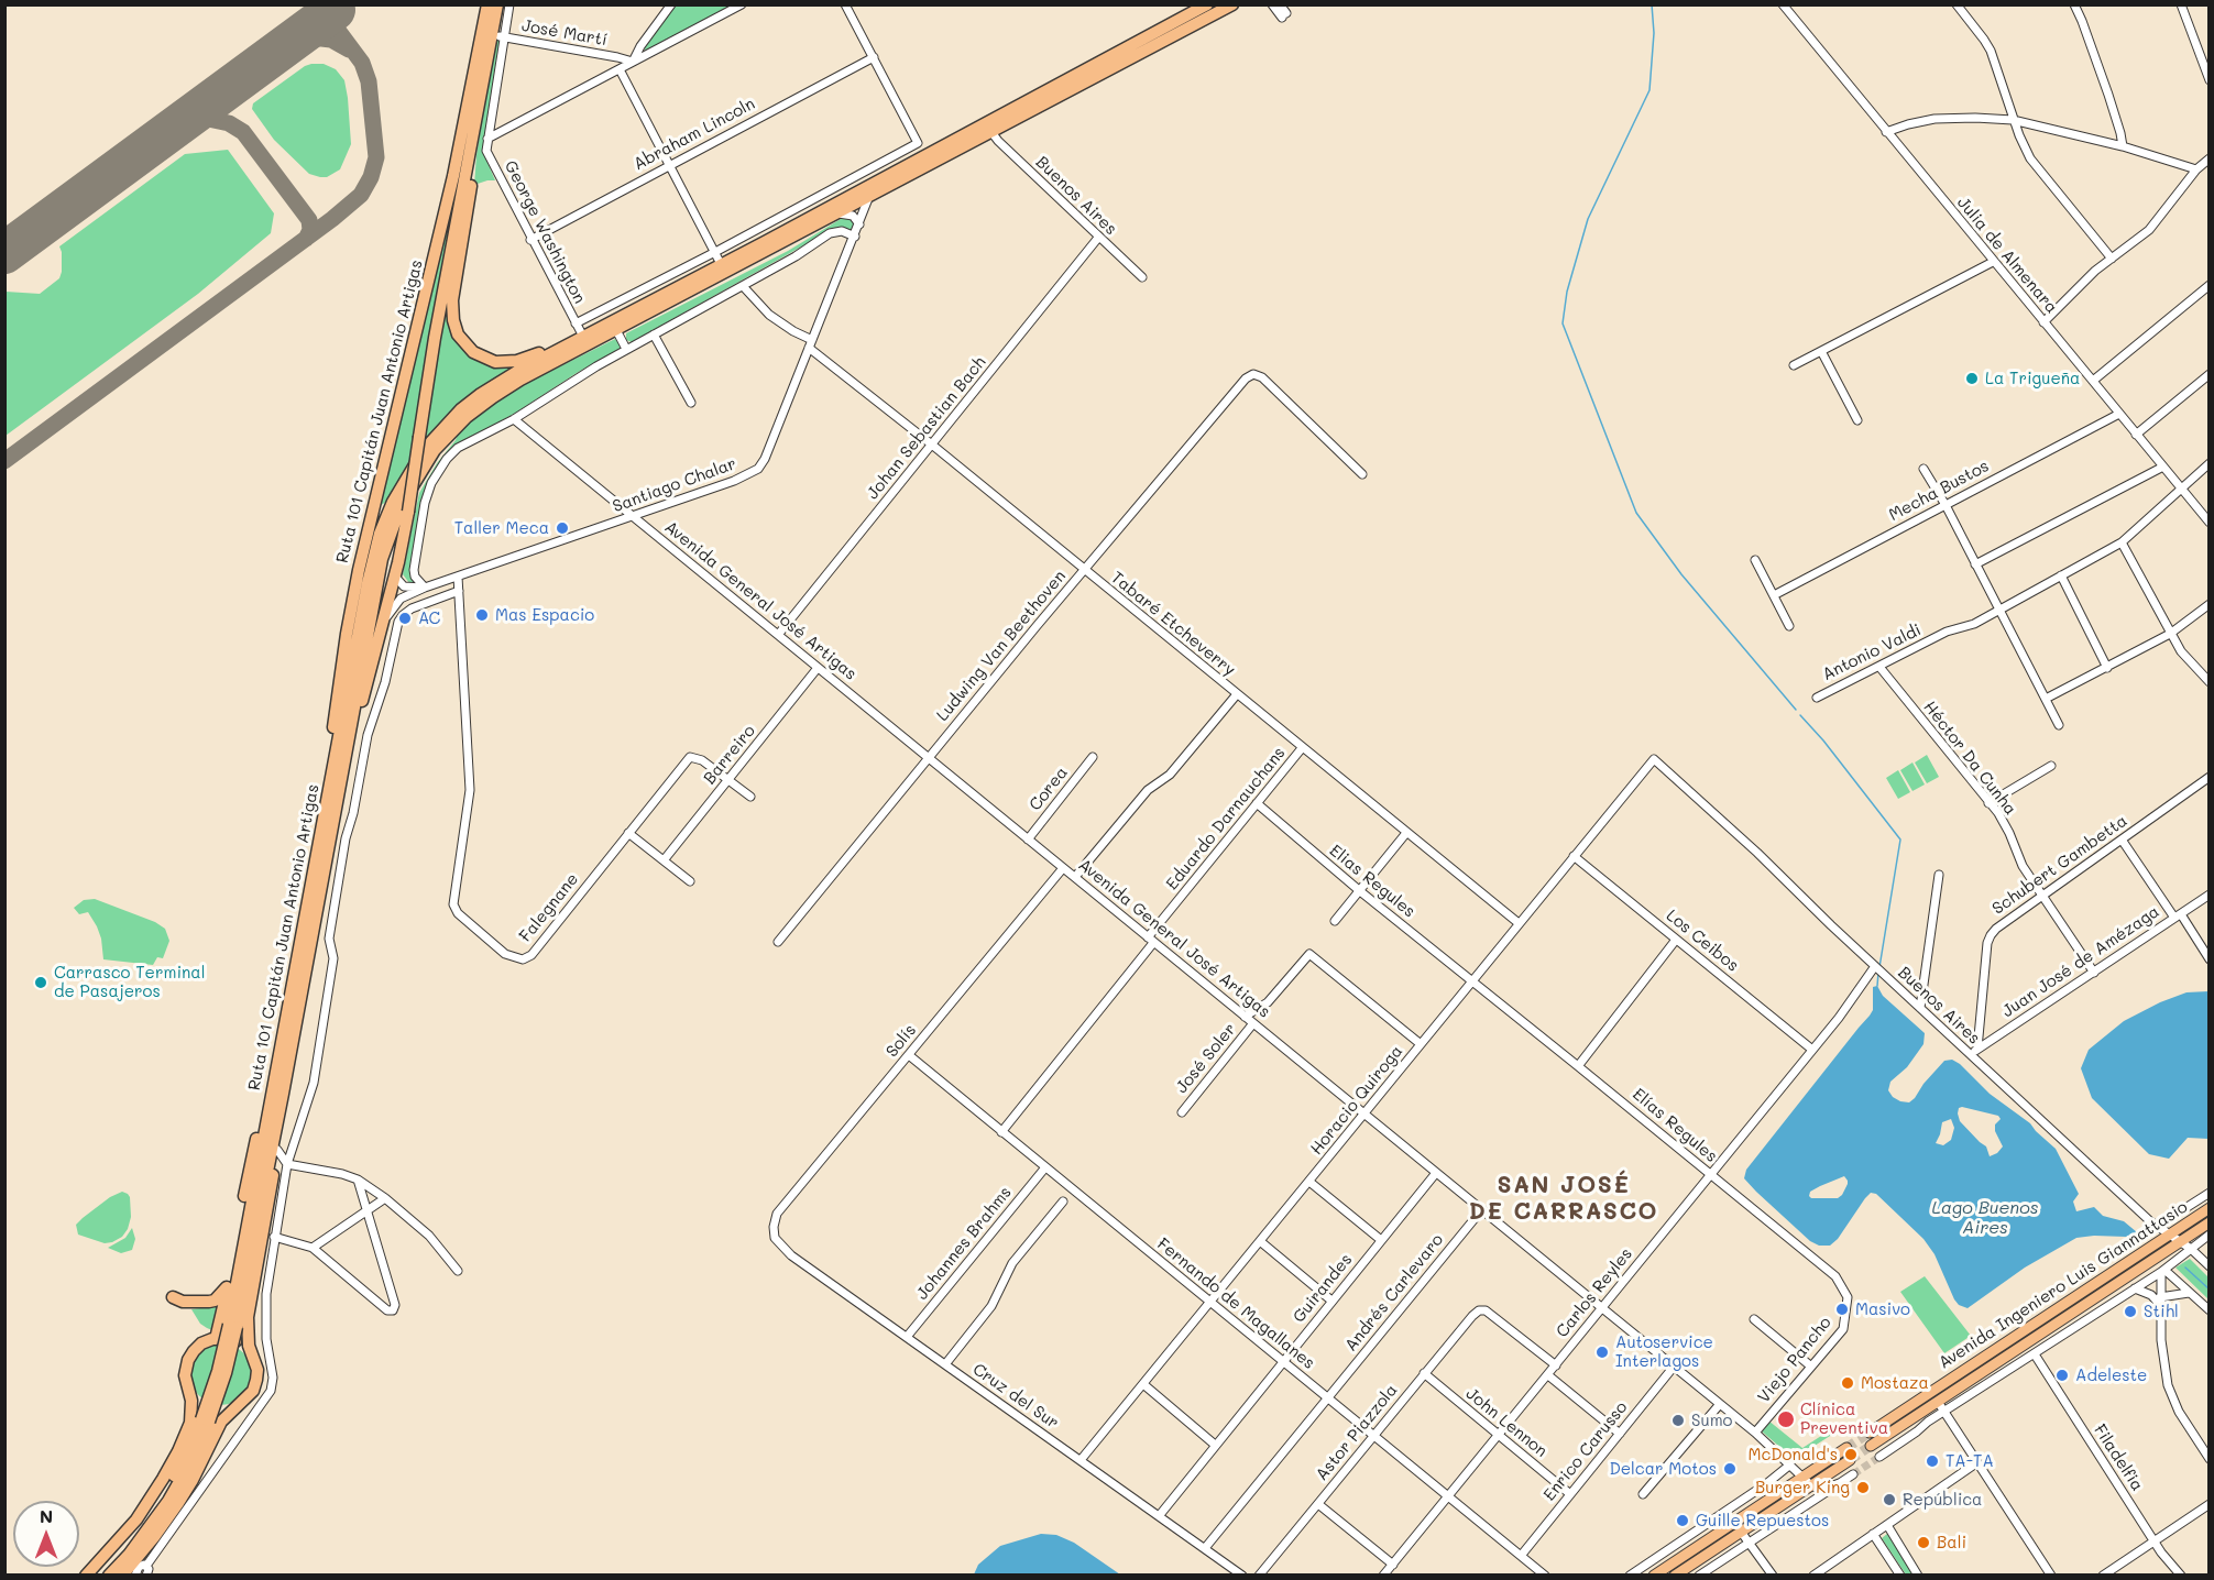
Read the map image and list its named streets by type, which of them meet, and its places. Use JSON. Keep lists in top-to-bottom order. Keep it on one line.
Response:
{"streets":{"highway":["Ruta 101 Capitán Juan Antonio Artigas"],"main road":["Avenida Ingeniero Luis Giannattasio"],"street":["José Martí","Abraham Lincoln","Buenos Aires","George Washington","Julia de Almenara","Johan Sebastian Bach","Santiago Chalar","Mecha Bustos","Avenida General José Artigas","Tabaré Etcheverry","Ludwing Van Beethoven","Antonio Valdi","Barreiro","Héctor Da Cunha","Corea","Eduardo Darnauchans","Schubert Gambetta","Elias Regules","Falegnane","Los Ceibos","Juan José de Amézaga","Solís","José Soler","Horacio Quiroga","Elías Regules","Johannes Brahms","Guirandes","Andrés Carlevaro","Carlos Reyles","Fernando de Magallanes","Viejo Pancho","Cruz del Sur","John Lennon","Astor Piazzola","Enrico Carusso","Filadelfia"]},"crossings":[["José Martí","Ruta 101 Capitán Juan Antonio Artigas"],["Abraham Lincoln","George Washington"],["Buenos Aires","Johan Sebastian Bach"],["Buenos Aires","Juan José de Amézaga"],["Buenos Aires","Horacio Quiroga"],["Buenos Aires","Avenida Ingeniero Luis Giannattasio"],["Buenos Aires","Carlos Reyles"],["Julia de Almenara","Mecha Bustos"],["Julia de Almenara","Antonio Valdi"],["Ruta 101 Capitán Juan Antonio Artigas","Santiago Chalar"],["Johan Sebastian Bach","Avenida General José Artigas"],["Johan Sebastian Bach","Tabaré Etcheverry"],["Santiago Chalar","Avenida General José Artigas"],["Santiago Chalar","Tabaré Etcheverry"],["Santiago Chalar","Falegnane"],["Avenida General José Artigas","Ludwing Van Beethoven"],["Avenida General José Artigas","Barreiro"],["Avenida General José Artigas","Corea"],["Avenida General José Artigas","Eduardo Darnauchans"],["Avenida General José Artigas","Solís"],["Avenida General José Artigas","José Soler"],["Avenida General José Artigas","Horacio Quiroga"],["Avenida General José Artigas","Guirandes"],["Avenida General José Artigas","Andrés Carlevaro"],["Avenida General José Artigas","Carlos Reyles"],["Avenida General José Artigas","Viejo Pancho"],["Avenida General José Artigas","Enrico Carusso"],["Tabaré Etcheverry","Ludwing Van Beethoven"],["Tabaré Etcheverry","Eduardo Darnauchans"],["Tabaré Etcheverry","Horacio Quiroga"],["Antonio Valdi","Héctor Da Cunha"],["Barreiro","Falegnane"],["Héctor Da Cunha","Schubert Gambetta"],["Héctor Da Cunha","Juan José de Amézaga"],["Eduardo Darnauchans","Elias Regules"],["Eduardo Darnauchans","Fernando de Magallanes"],["Schubert Gambetta","Juan José de Amézaga"],["Elias Regules","Horacio Quiroga"],["Elias Regules","Elías Regules"],["Los Ceibos","Horacio Quiroga"],["Los Ceibos","Carlos Reyles"],["Solís","Fernando de Magallanes"],["Solís","Cruz del Sur"],["Horacio Quiroga","Elías Regules"],["Horacio Quiroga","Fernando de Magallanes"],["Horacio Quiroga","Cruz del Sur"],["Elías Regules","Carlos Reyles"],["Elías Regules","Viejo Pancho"],["Johannes Brahms","Fernando de Magallanes"],["Johannes Brahms","Cruz del Sur"],["Guirandes","Fernando de Magallanes"],["Guirandes","Cruz del Sur"],["Andrés Carlevaro","Fernando de Magallanes"],["Andrés Carlevaro","Cruz del Sur"],["Carlos Reyles","Fernando de Magallanes"],["Carlos Reyles","John Lennon"],["Carlos Reyles","Astor Piazzola"],["Fernando de Magallanes","Astor Piazzola"],["Fernando de Magallanes","Enrico Carusso"],["John Lennon","Astor Piazzola"],["John Lennon","Enrico Carusso"]],"districts":["SAN JOSÉ DE CARRASCO"],"water":["Lago Buenos Aires"],"places":["La Trigueña","Taller Meca","Mas Espacio","AC","Carrasco Terminal de Pasajeros","Masivo","Stihl","Autoservice Interlagos","Adeleste","Mostaza","Clínica Preventiva","Sumo","McDonald's","TA-TA","Delcar Motos","Burger King","República","Guille Repuestos","Bali"],"north":"top"}
